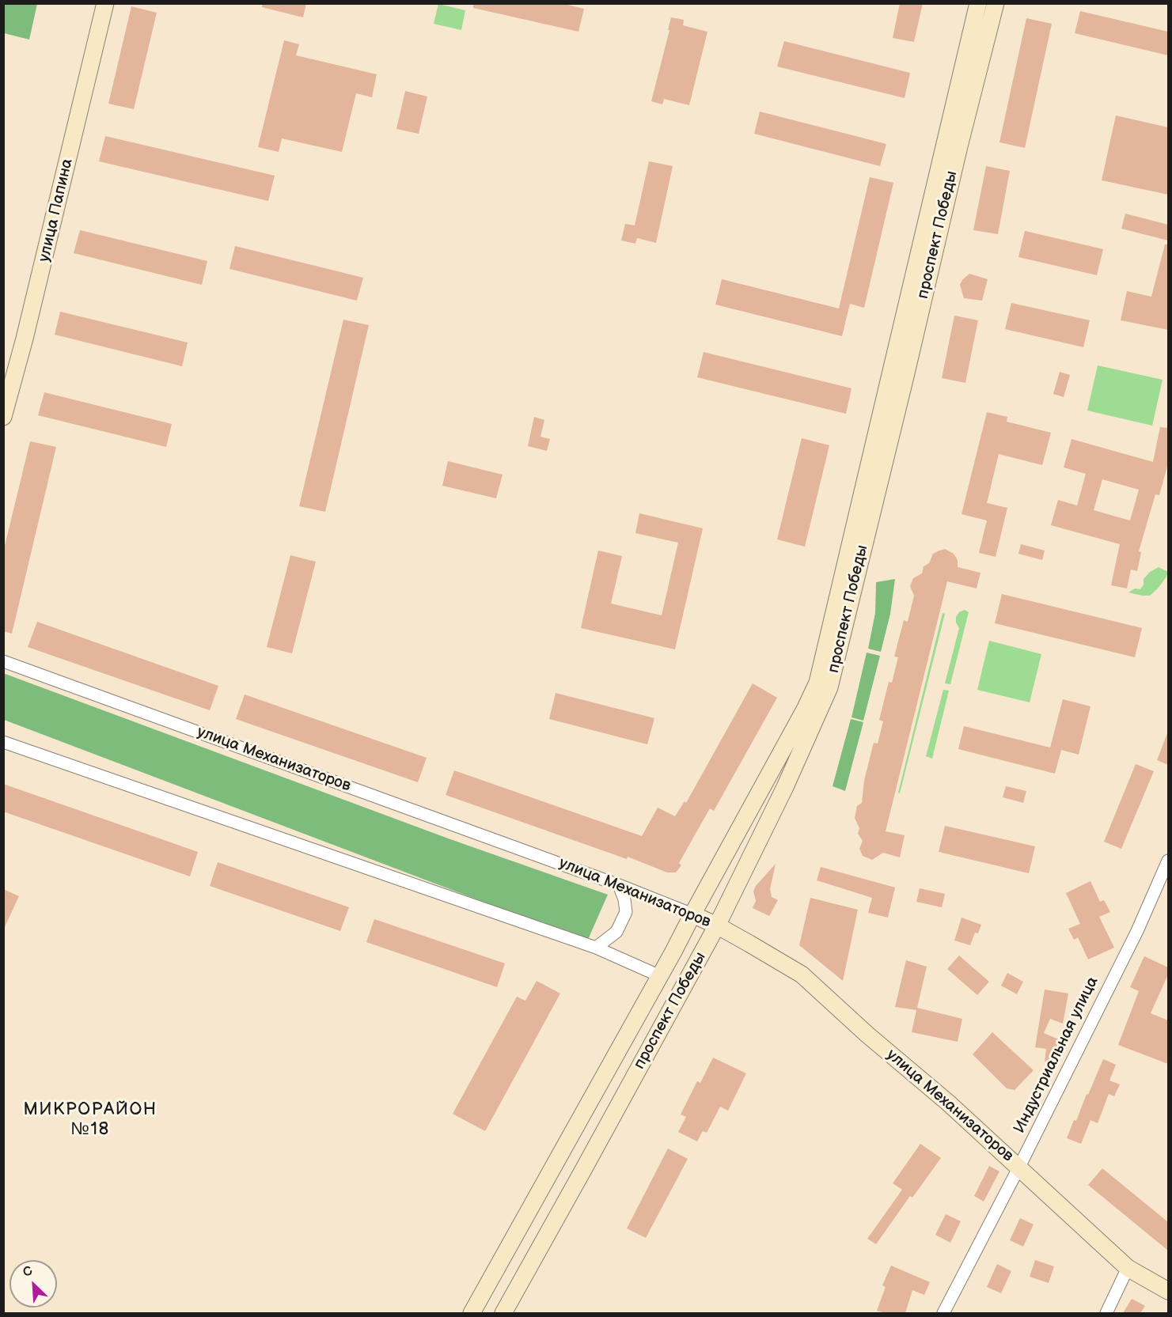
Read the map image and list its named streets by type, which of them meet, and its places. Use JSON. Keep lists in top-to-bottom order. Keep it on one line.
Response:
{"streets":{"main road":["улица Папина","проспект Победы","улица Механизаторов"],"street":["Индустриальная улица"]},"crossings":[["проспект Победы","улица Механизаторов"],["улица Механизаторов","Индустриальная улица"]],"districts":["МИКРОРАЙОН №18"],"north":"top left"}
